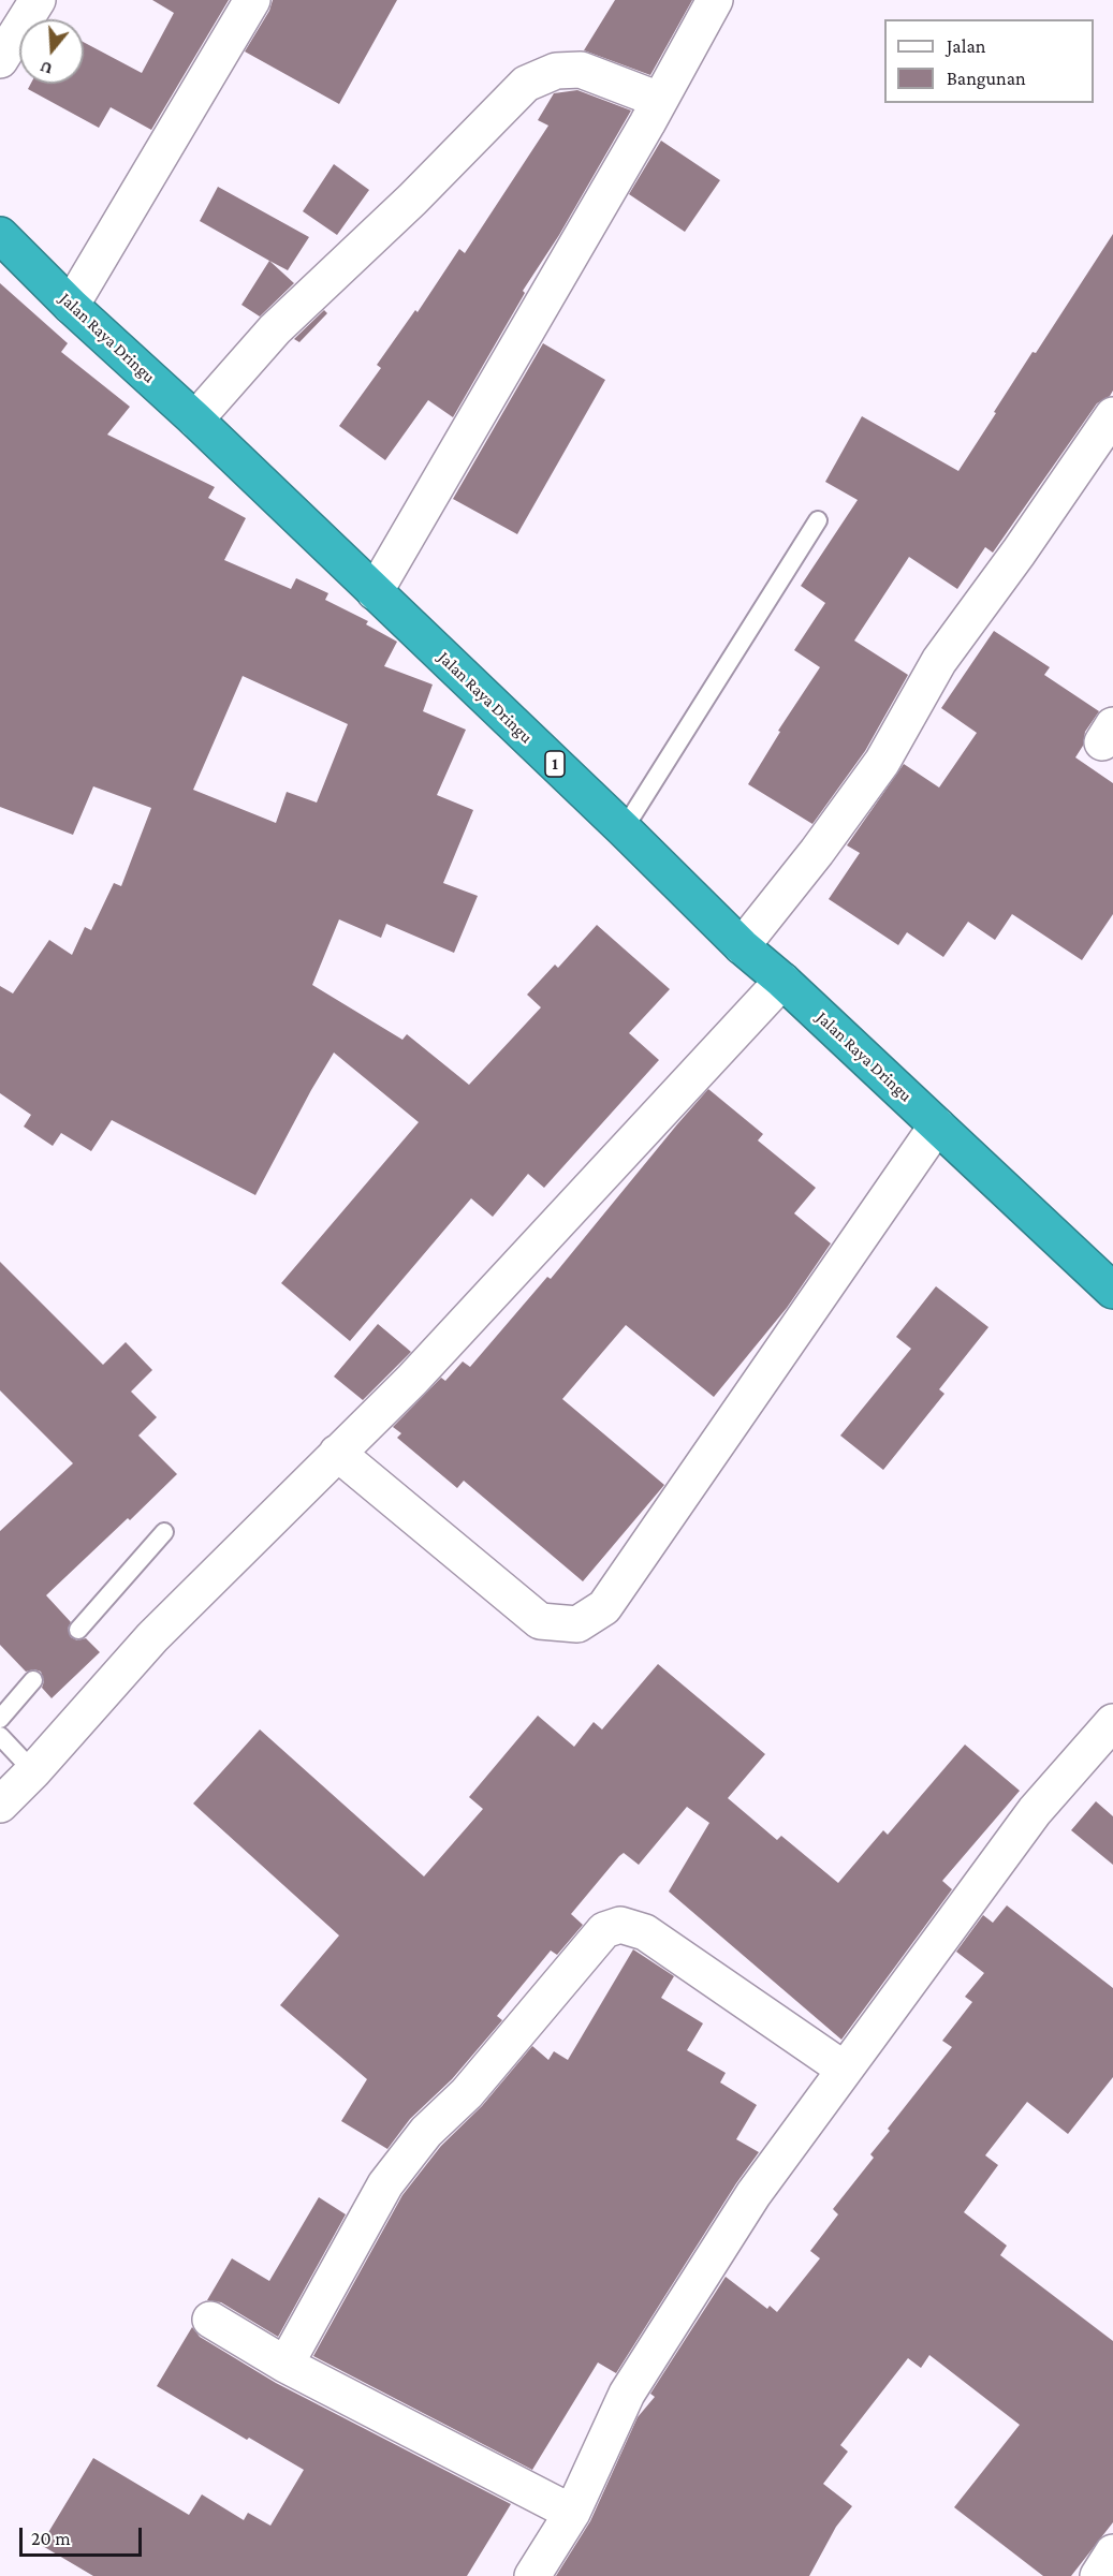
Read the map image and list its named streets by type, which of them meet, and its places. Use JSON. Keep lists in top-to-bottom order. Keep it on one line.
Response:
{"streets":{"highway":["Jalan Raya Dringu","1"]},"legend":["Jalan","Bangunan"],"scale_bar":"20 m","north":"bottom"}
